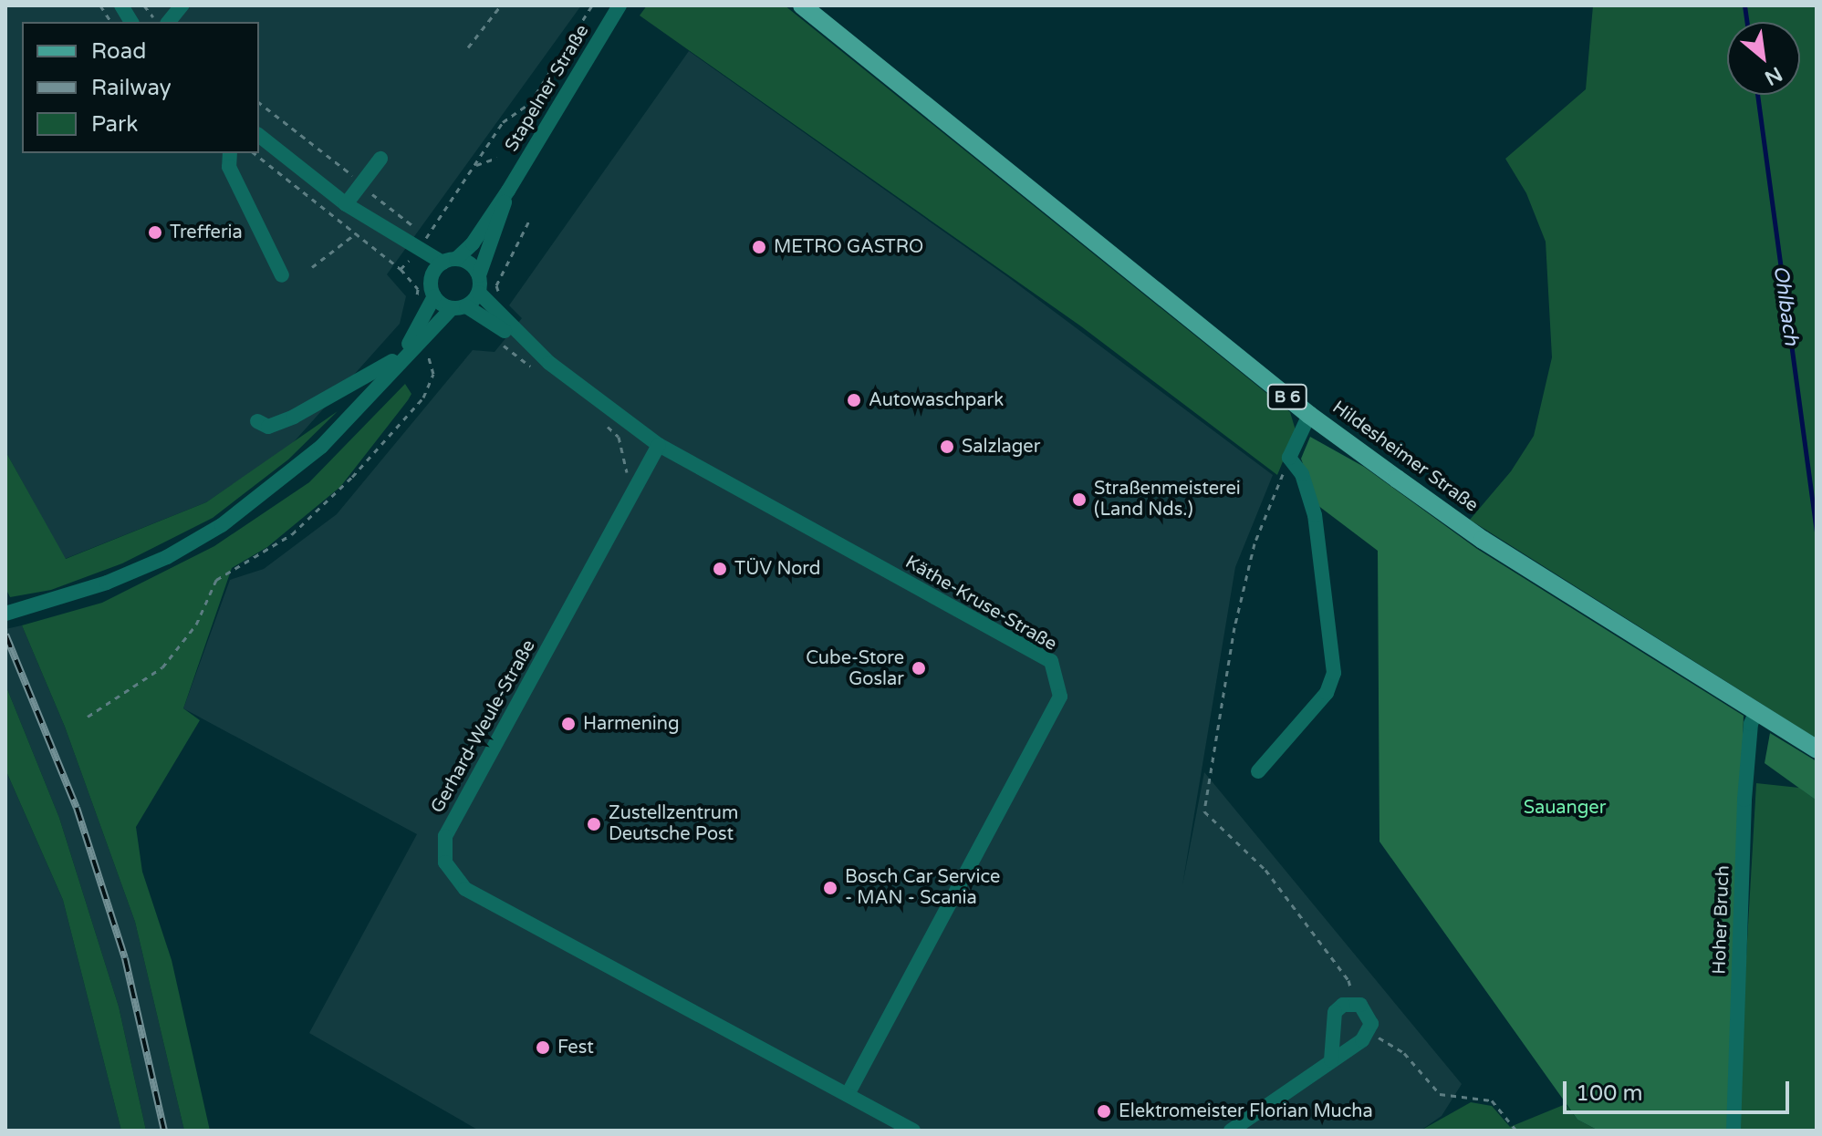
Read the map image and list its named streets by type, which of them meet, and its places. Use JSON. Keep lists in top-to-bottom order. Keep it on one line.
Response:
{"streets":{"main road":["B 6","Hildesheimer Straße"],"street":["Stapelner Straße","Käthe-Kruse-Straße","Gerhard-Weule-Straße","Hoher Bruch"]},"crossings":[["B 6","Hildesheimer Straße"],["B 6","Hoher Bruch"],["Hildesheimer Straße","Hoher Bruch"],["Käthe-Kruse-Straße","Gerhard-Weule-Straße"]],"water":["Ohlbach"],"parks":["Sauanger"],"places":["Trefferia","METRO GASTRO","Autowaschpark","Salzlager","Straßenmeisterei (Land Nds.)","TÜV Nord","Cube-Store Goslar","Harmening","Zustellzentrum Deutsche Post","Bosch Car Service - MAN - Scania","Fest","Elektromeister Florian Mucha"],"legend":["Road","Railway","Park"],"scale_bar":"100 m","north":"bottom right"}
